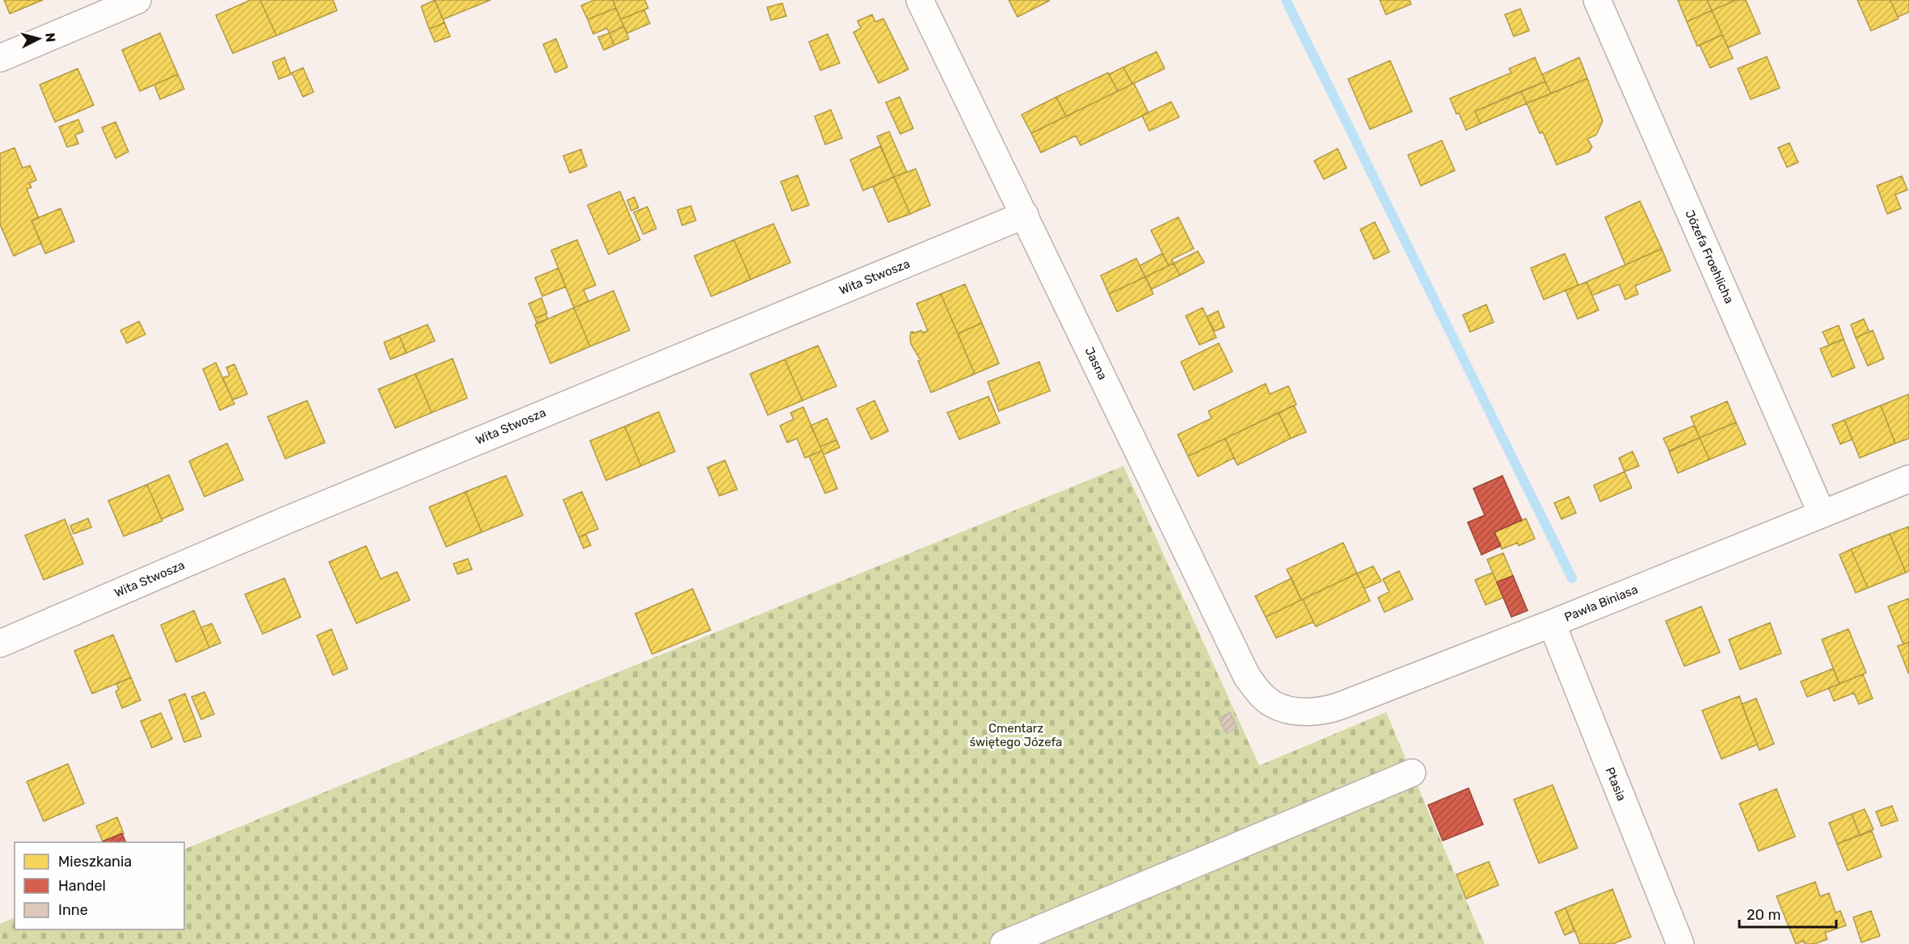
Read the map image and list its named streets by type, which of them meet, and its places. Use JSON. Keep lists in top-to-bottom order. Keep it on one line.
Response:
{"streets":{"street":["Józefa Froehlicha","Wita Stwosza","Jasna","Pawła Biniasa","Ptasia"]},"crossings":[["Józefa Froehlicha","Pawła Biniasa"],["Wita Stwosza","Jasna"],["Jasna","Pawła Biniasa"],["Pawła Biniasa","Ptasia"]],"parks":["Cmentarz świętego Józefa"],"legend":["Mieszkania","Handel","Inne"],"scale_bar":"20 m","north":"right"}
